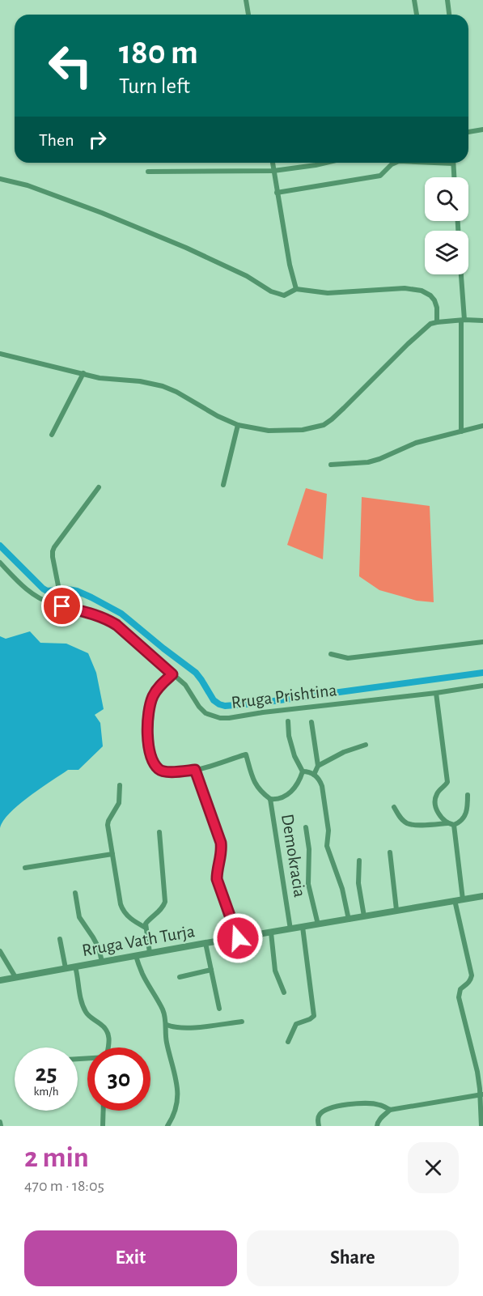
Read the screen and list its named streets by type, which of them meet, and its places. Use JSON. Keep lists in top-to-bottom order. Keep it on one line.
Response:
{"streets":{"street":["Rruga Prishtina","Demokracia","Rruga Vath Turja"]},"crossings":[["Demokracia","Rruga Vath Turja"]],"page":{"turn":["180 m","Turn left"],"then":"Then","speed":"25 km/h","limit":"30","heading":["2 min","470 m · 18:05"],"buttons":["Exit","Share"]}}
